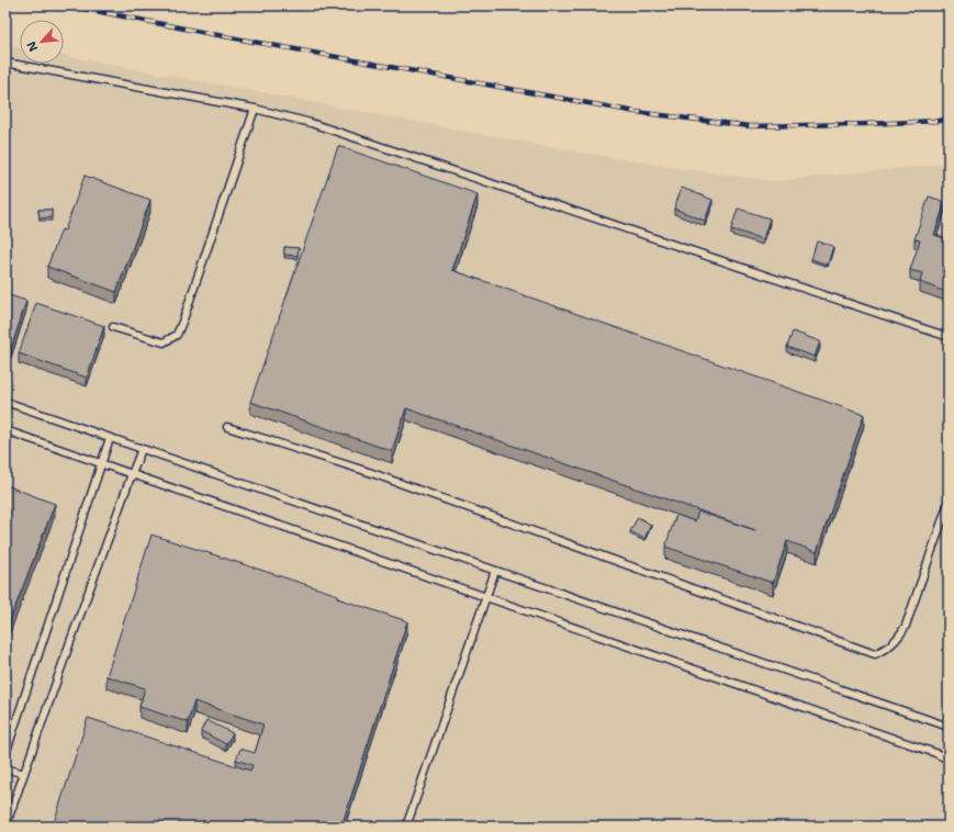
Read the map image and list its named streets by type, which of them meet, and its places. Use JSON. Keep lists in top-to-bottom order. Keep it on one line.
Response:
{"north":"bottom left"}
